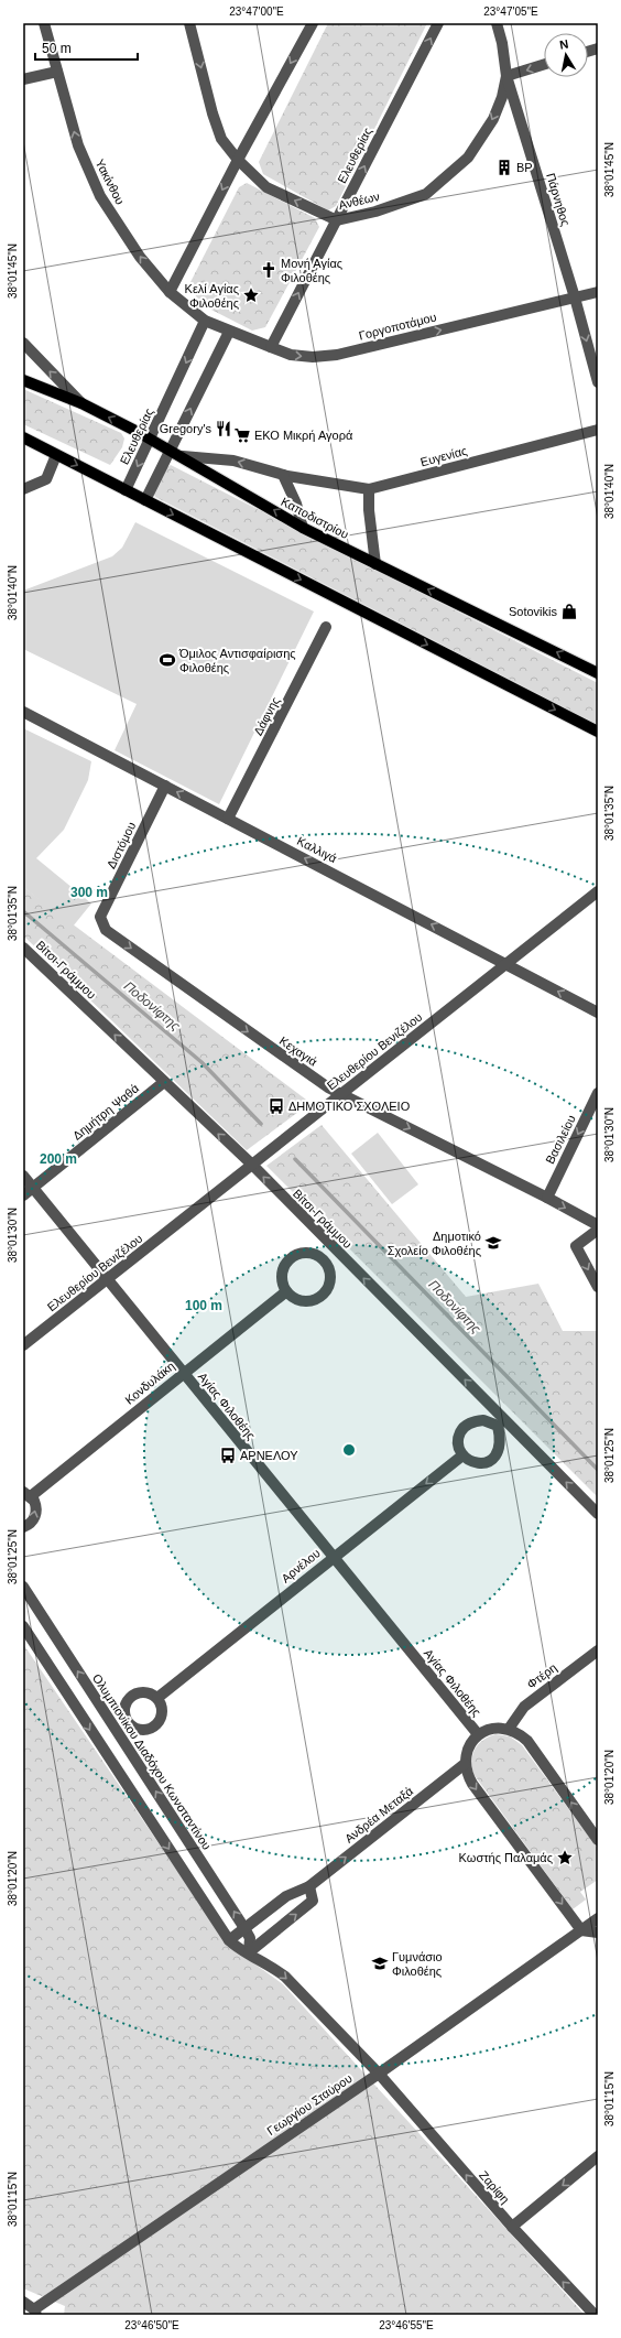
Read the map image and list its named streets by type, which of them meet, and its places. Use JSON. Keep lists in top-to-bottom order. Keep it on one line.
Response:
{"streets":{"main road":["Καποδιστρίου"],"street":["Ελευθερίας","Υακίνθου","Πάρνηθος","Ανθέων","Γοργοποτάμου","Ευγενίας","Δάφνης","Διστόμου","Καλλιγά","Βίτσι-Γράμμου","Κεχαγιά","Ελευθερίου Βενιζέλου","Δημήτρη Ψαθά","Βασιλείου","Κονδυλάκη","Αγίας Φιλοθέης","Αρνέλου","Φτέρη","Ολυμπιονίκου Διαδόχου Κωνσταντίνου","Ανδρέα Μεταξά","Γεωργίου Σταύρου","Ζαρίφη"]},"crossings":[["Ελευθερίας","Υακίνθου"],["Ελευθερίας","Ανθέων"],["Ελευθερίας","Γοργοποτάμου"],["Ελευθερίας","Καποδιστρίου"],["Υακίνθου","Γοργοποτάμου"],["Πάρνηθος","Ανθέων"],["Πάρνηθος","Γοργοποτάμου"],["Δάφνης","Καλλιγά"],["Διστόμου","Καλλιγά"],["Διστόμου","Κεχαγιά"],["Καλλιγά","Ελευθερίου Βενιζέλου"],["Βίτσι-Γράμμου","Ελευθερίου Βενιζέλου"],["Βίτσι-Γράμμου","Δημήτρη Ψαθά"],["Βίτσι-Γράμμου","Αρνέλου"],["Κεχαγιά","Ελευθερίου Βενιζέλου"],["Κεχαγιά","Βασιλείου"],["Ελευθερίου Βενιζέλου","Αγίας Φιλοθέης"],["Δημήτρη Ψαθά","Αγίας Φιλοθέης"],["Κονδυλάκη","Αγίας Φιλοθέης"],["Αγίας Φιλοθέης","Αρνέλου"],["Αγίας Φιλοθέης","Φτέρη"],["Αγίας Φιλοθέης","Ανδρέα Μεταξά"],["Ολυμπιονίκου Διαδόχου Κωνσταντίνου","Ανδρέα Μεταξά"],["Γεωργίου Σταύρου","Ζαρίφη"]],"one_way":["Υακίνθου","Γοργοποτάμου","Καλλιγά","Βίτσι-Γράμμου","Κεχαγιά","Βασιλείου","Αρνέλου","Ανδρέα Μεταξά","Ζαρίφη"],"water":["Ποδονίφτης"],"places":{"building":["BP"],"church":["Μονή Αγίας Φιλοθέης"],"place":["Κελί Αγίας Φιλοθέης","Κωστής Παλαμάς"],"restaurant":["Gregory's"],"supermarket":["ΕΚΟ Μικρή Αγορά"],"shop":["Sotovikis"],"sports":["Όμιλος Αντισφαίρισης Φιλοθέης"],"bus stop":["ΔΗΜΟΤΙΚΟ ΣΧΟΛΕΙΟ","ΑΡΝΕΛΟΥ"],"school or university":["Δημοτικό Σχολείο Φιλοθέης","Γυμνάσιο Φιλοθέης"]},"scale_bar":"50 m","north":"top","coordinates":["23°47'00\"E","23°47'05\"E","38°01'45\"N","38°01'40\"N","38°01'35\"N","38°01'30\"N","38°01'25\"N","38°01'20\"N","38°01'15\"N","23°46'50\"E","23°46'55\"E"],"rings":["300 m","200 m","100 m"]}
